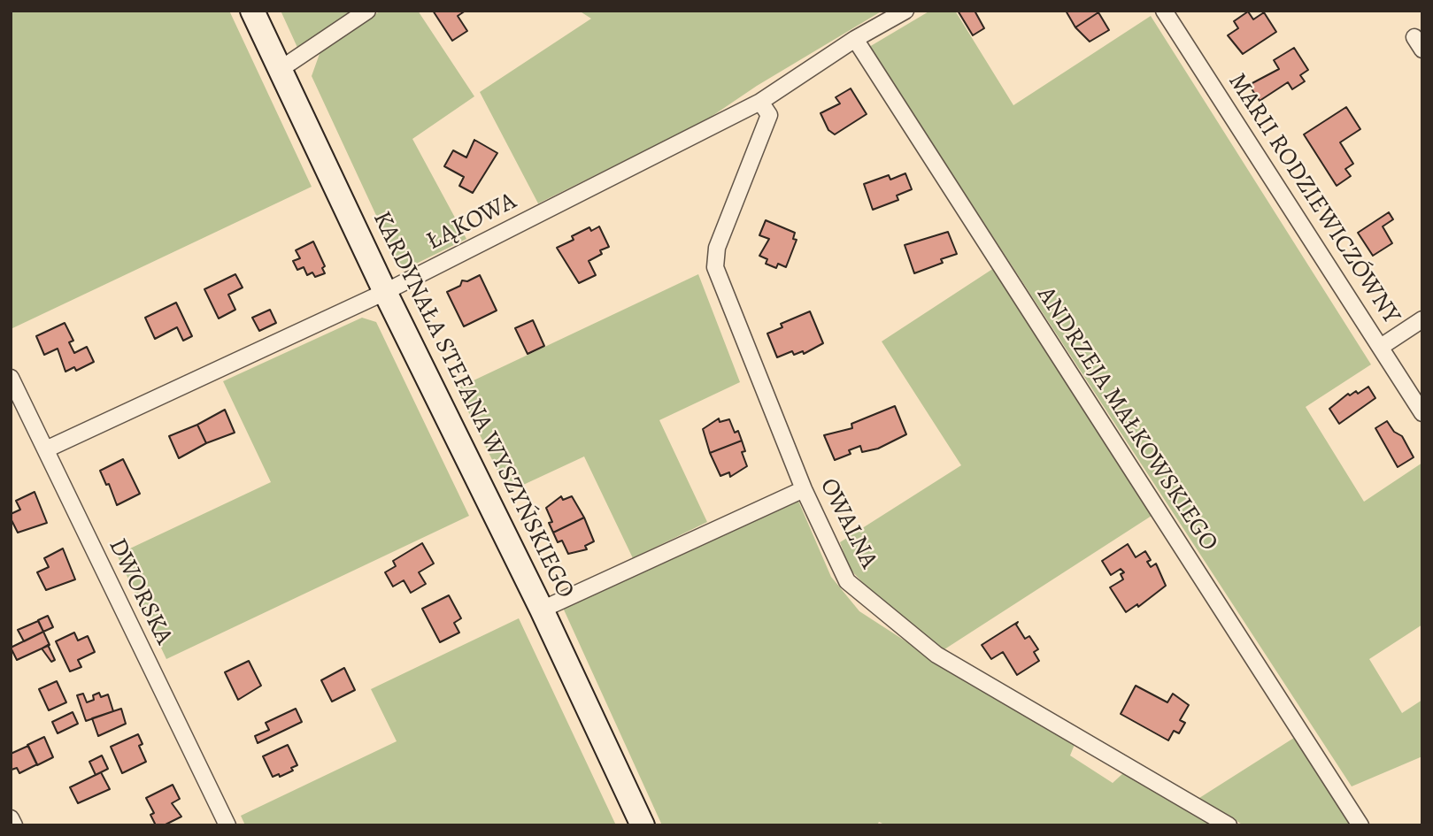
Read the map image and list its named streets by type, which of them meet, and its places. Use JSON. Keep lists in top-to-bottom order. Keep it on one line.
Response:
{"streets":{"main road":["KARDYNAŁA STEFANA WYSZYŃSKIEGO"],"street":["MARII RODZIEWICZÓWNY","ŁĄKOWA","ANDRZEJA MAŁKOWSKIEGO","OWALNA","DWORSKA"]},"crossings":[["ŁĄKOWA","KARDYNAŁA STEFANA WYSZYŃSKIEGO"],["ŁĄKOWA","ANDRZEJA MAŁKOWSKIEGO"],["ŁĄKOWA","OWALNA"],["ŁĄKOWA","DWORSKA"]]}
